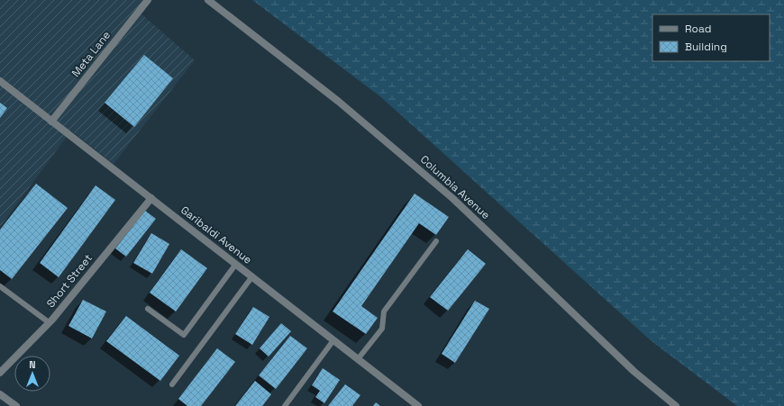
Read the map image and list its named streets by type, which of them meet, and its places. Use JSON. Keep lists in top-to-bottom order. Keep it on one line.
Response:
{"streets":{"street":["Meta Lane","Columbia Avenue","Garibaldi Avenue","Short Street"]},"crossings":[["Meta Lane","Garibaldi Avenue"],["Garibaldi Avenue","Short Street"]],"legend":["Road","Building"],"north":"top"}
